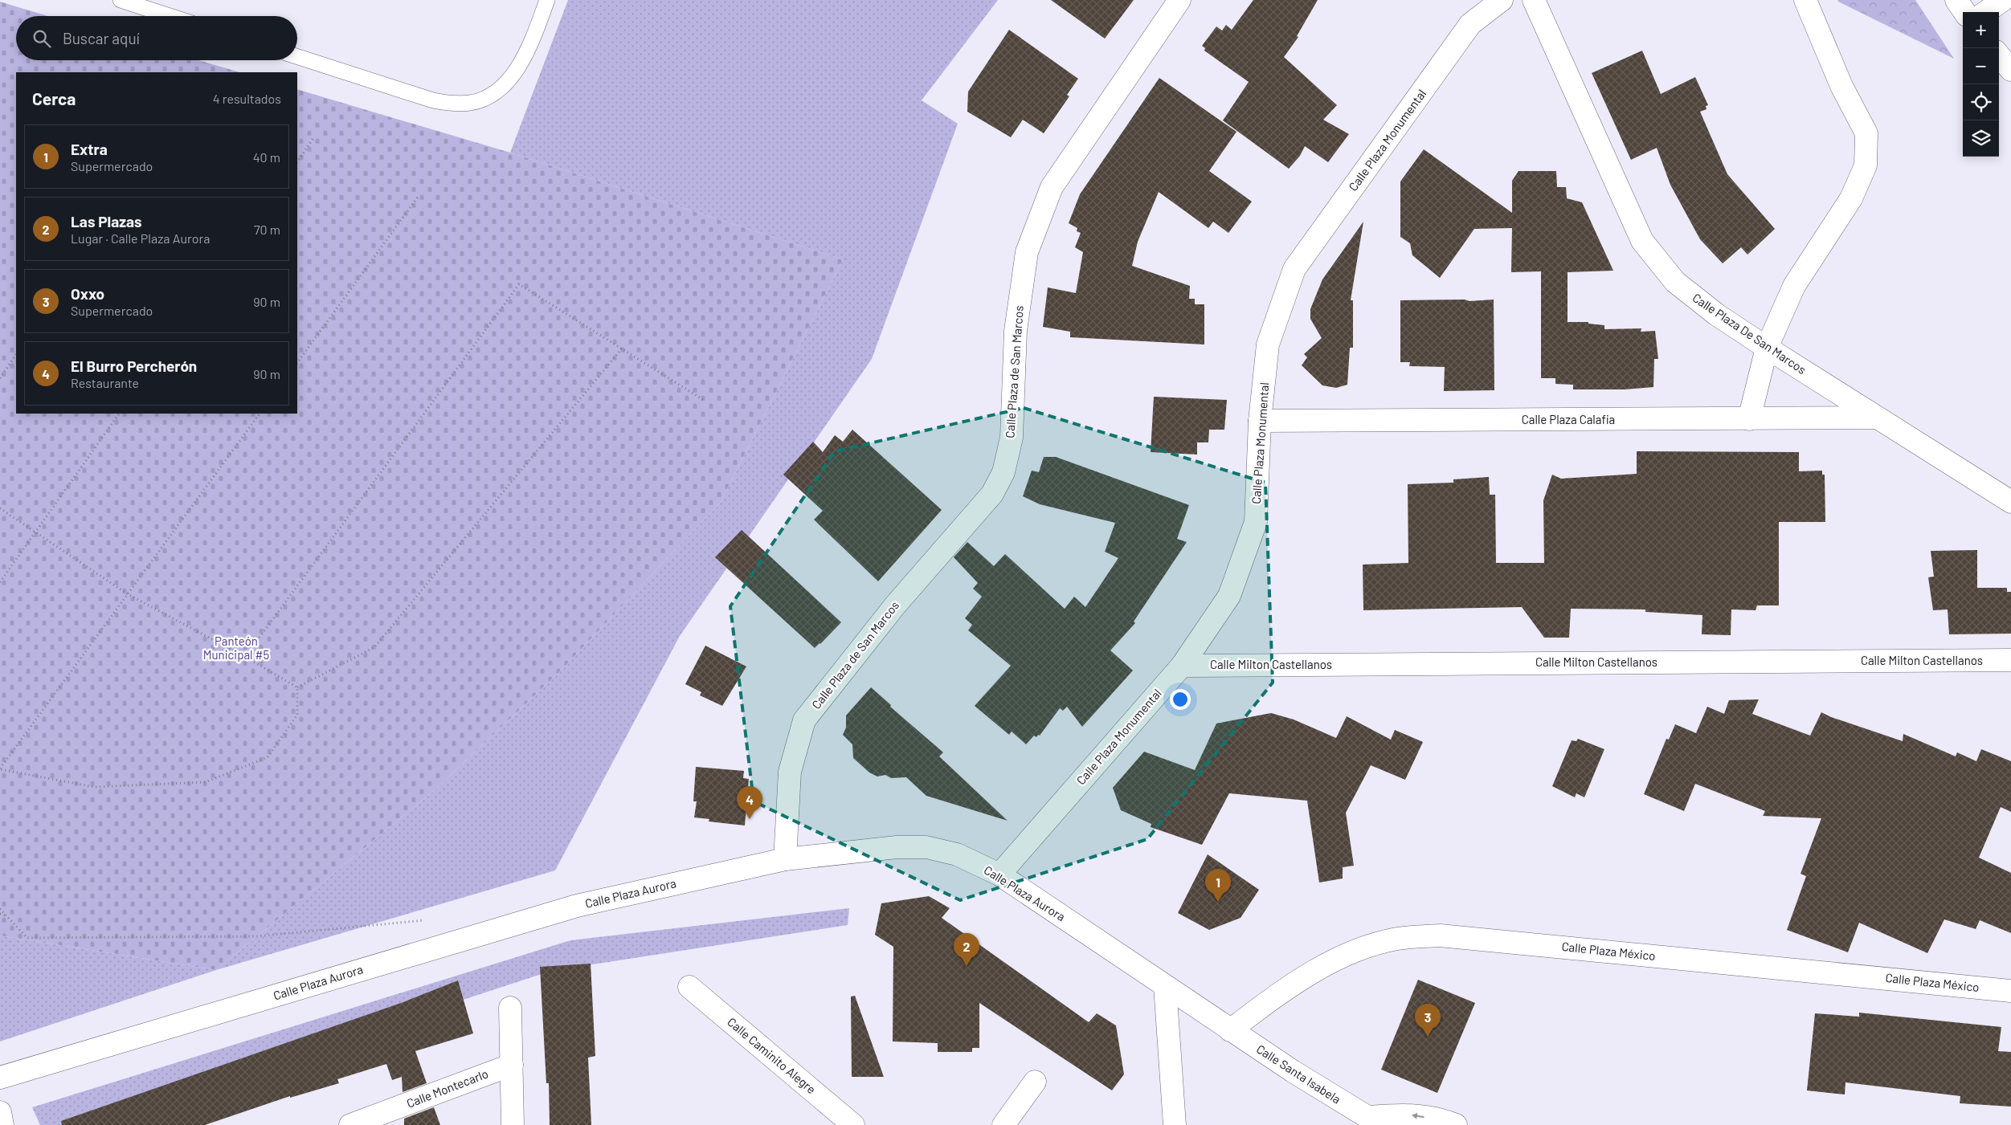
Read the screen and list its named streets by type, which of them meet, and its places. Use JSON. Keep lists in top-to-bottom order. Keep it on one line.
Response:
{"streets":{"street":["Calle Plaza Monumental","Calle Plaza De San Marcos","Calle Plaza de San Marcos","Calle Plaza Calafia","Calle Milton Castellanos","Calle Plaza Aurora","Calle Plaza México","Calle Caminito Alegre","Calle Santa Isabela","Calle Montecarlo"]},"crossings":[["Calle Plaza Monumental","Calle Plaza Calafia"],["Calle Plaza Monumental","Calle Milton Castellanos"],["Calle Plaza Monumental","Calle Plaza Aurora"],["Calle Plaza De San Marcos","Calle Plaza Calafia"],["Calle Plaza de San Marcos","Calle Plaza Aurora"],["Calle Plaza Aurora","Calle Plaza México"],["Calle Plaza Aurora","Calle Santa Isabela"],["Calle Plaza México","Calle Santa Isabela"]],"parks":["Panteón Municipal #5"],"page":{"map_buttons":["+","−"],"search":"Buscar aquí","heading":["Cerca","4 resultados"],"list":[{"mark":"1","name":"Extra","note":"Supermercado","value":"40 m"},{"mark":"2","name":"Las Plazas","note":"Lugar · Calle Plaza Aurora","value":"70 m"},{"mark":"3","name":"Oxxo","note":"Supermercado","value":"90 m"},{"mark":"4","name":"El Burro Percherón","note":"Restaurante","value":"90 m"}],"pins":["4","1","2","3"]}}
